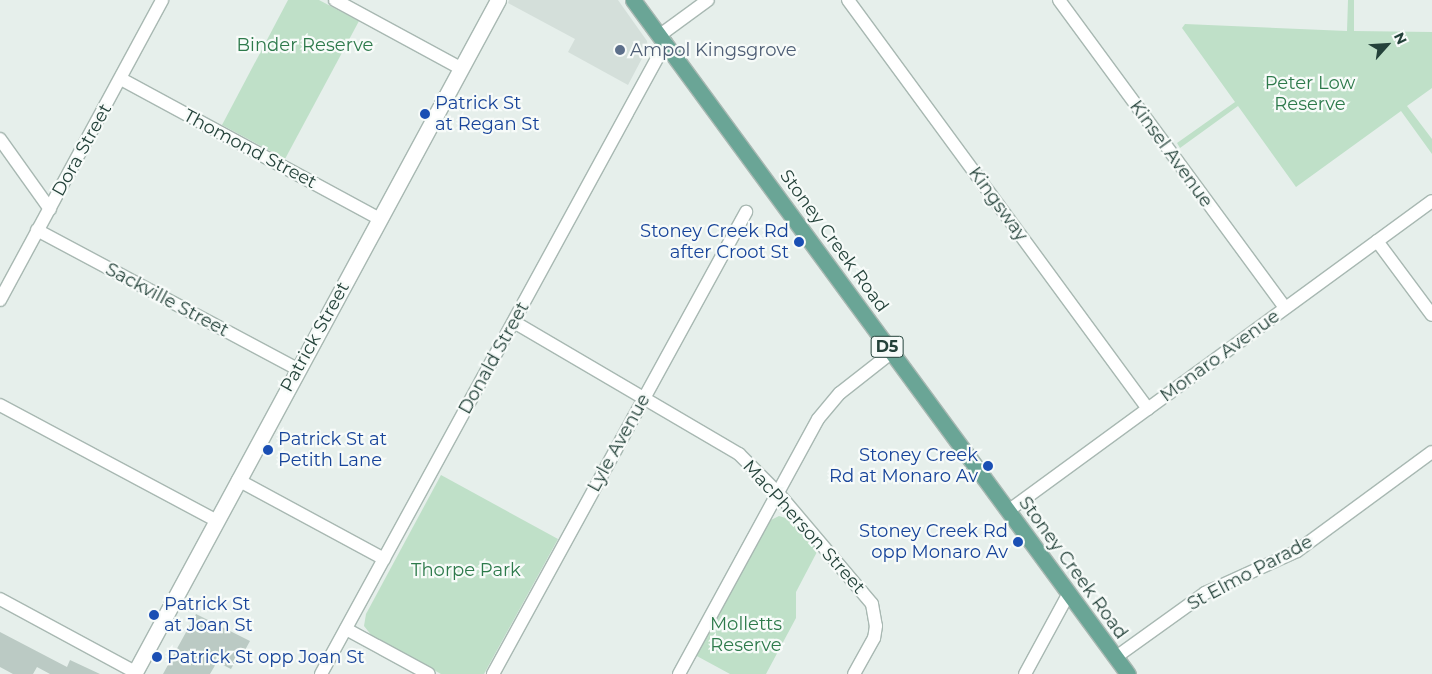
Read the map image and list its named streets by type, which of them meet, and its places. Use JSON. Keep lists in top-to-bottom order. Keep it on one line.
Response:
{"streets":{"main road":["Stoney Creek Road","D5"],"street":["Thomond Street","Dora Street","Kinsel Avenue","Kingsway","Sackville Street","Patrick Street","Monaro Avenue","Donald Street","Lyle Avenue","MacPherson Street","St Elmo Parade"]},"crossings":[["Thomond Street","Dora Street"],["Thomond Street","Patrick Street"],["Dora Street","Sackville Street"],["Kinsel Avenue","Monaro Avenue"],["Kingsway","Monaro Avenue"],["Stoney Creek Road","Monaro Avenue"],["Stoney Creek Road","Donald Street"],["Stoney Creek Road","St Elmo Parade"],["Sackville Street","Patrick Street"],["Donald Street","MacPherson Street"],["Lyle Avenue","MacPherson Street"]],"parks":["Binder Reserve","Peter Low Reserve","Thorpe Park","Molletts Reserve"],"places":["Ampol Kingsgrove","Patrick St at Regan St","Stoney Creek Rd after Croot St","Patrick St at Petith Lane","Stoney Creek Rd at Monaro Av","Stoney Creek Rd opp Monaro Av","Patrick St at Joan St","Patrick St opp Joan St"],"north":"top right"}
